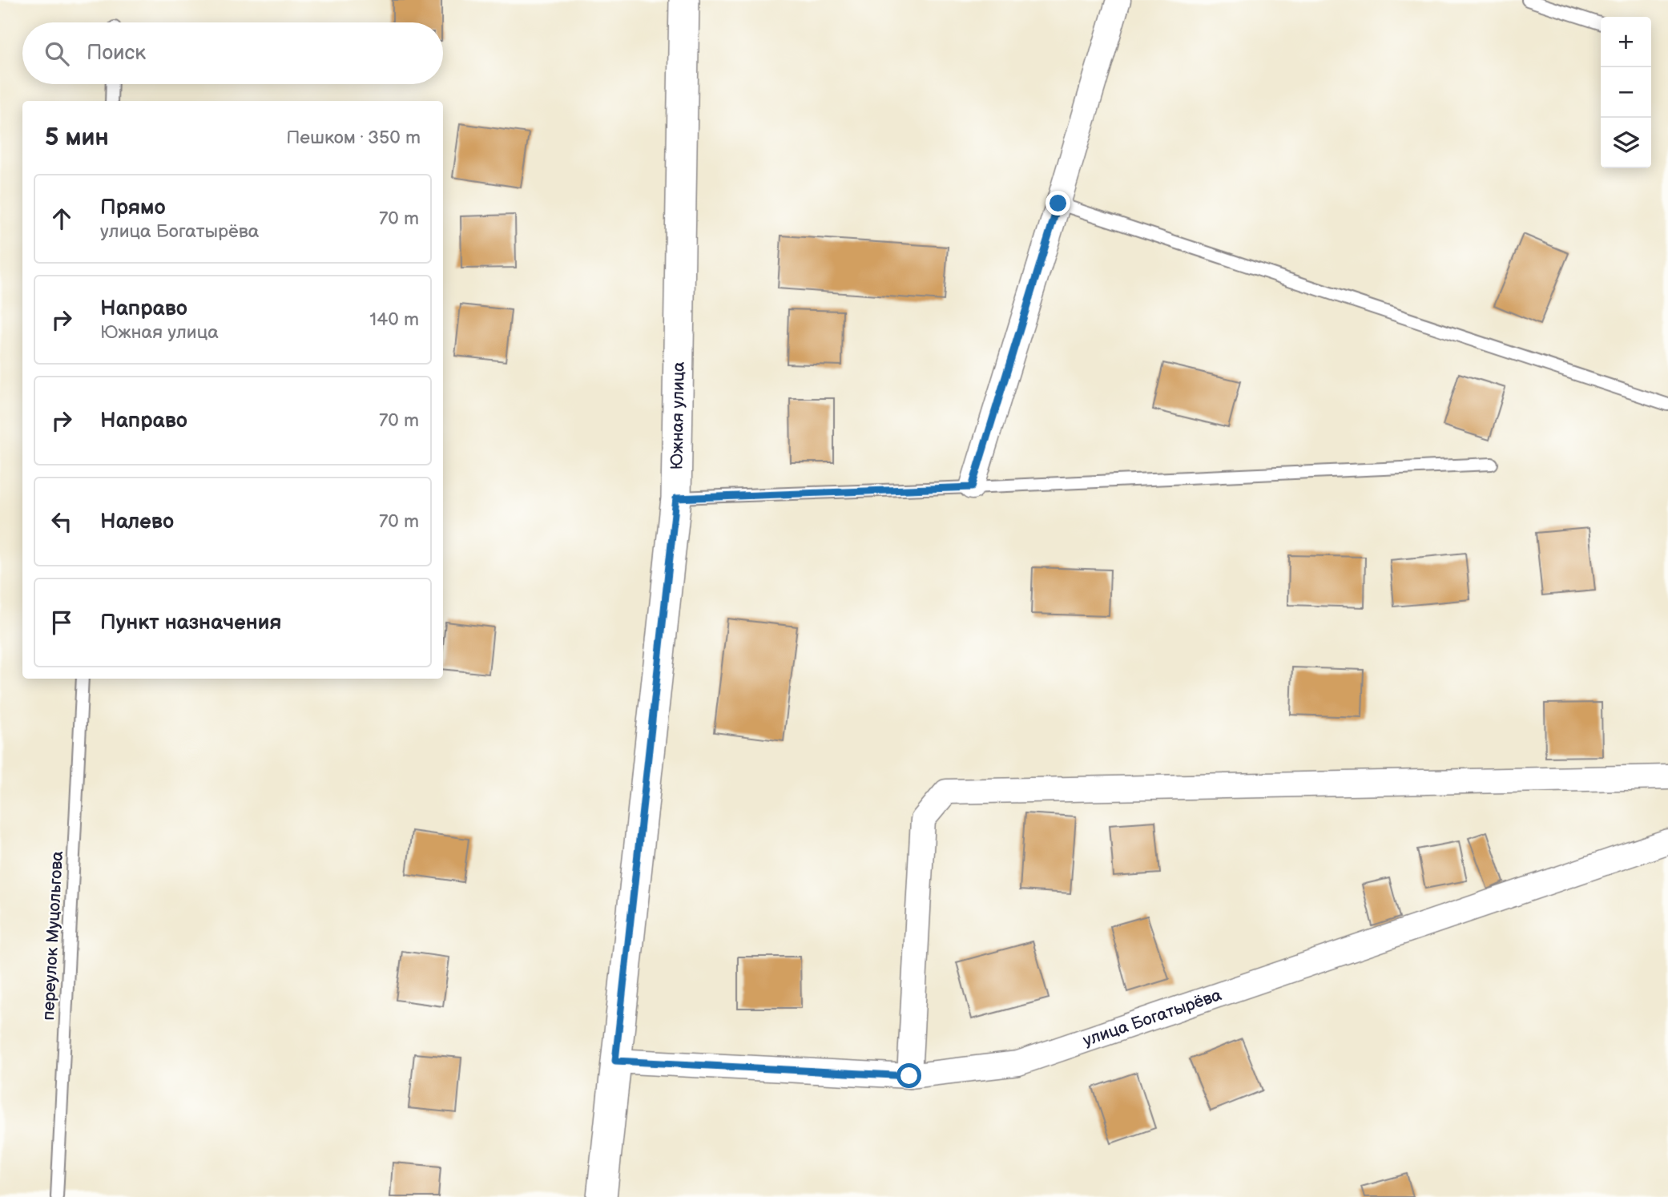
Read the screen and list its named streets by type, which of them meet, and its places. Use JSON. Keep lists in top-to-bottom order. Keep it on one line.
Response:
{"streets":{"street":["Южная улица","улица Богатырёва"],"lane":["переулок Муцольгова"]},"crossings":[["Южная улица","улица Богатырёва"]],"page":{"map_buttons":["+","−"],"search":"Поиск","heading":["5 мин","Пешком · 350 m"],"list":[["Прямо","улица Богатырёва","70 m"],["Направо","Южная улица","140 m"],["Направо","70 m"],["Налево","70 m"],"Пункт назначения"]}}
